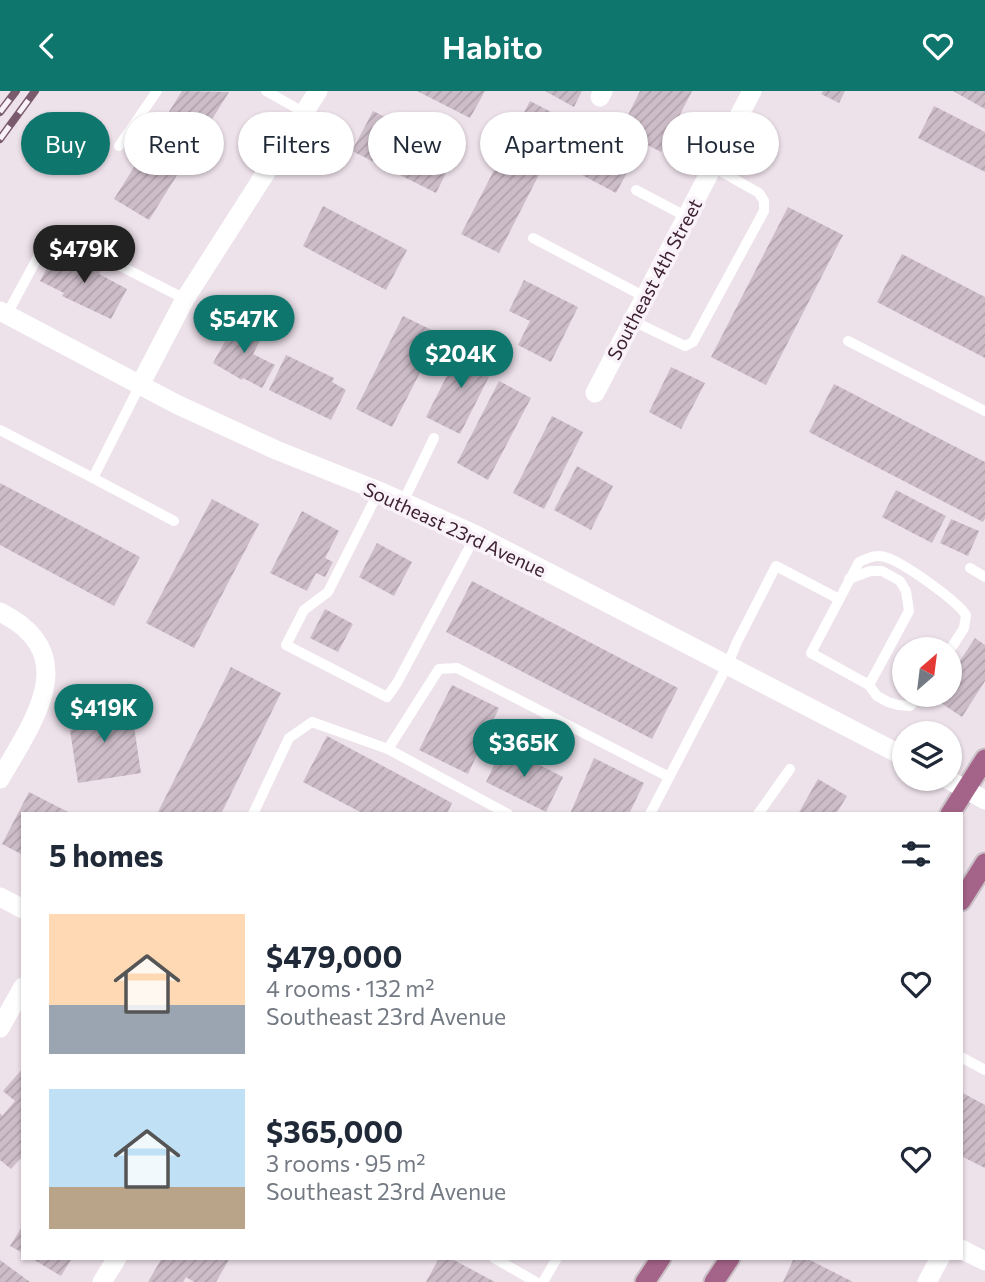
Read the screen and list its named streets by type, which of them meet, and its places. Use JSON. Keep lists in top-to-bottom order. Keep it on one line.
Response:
{"streets":{"street":["Southeast 4th Street","Southeast 23rd Avenue"]},"north":"top right","page":{"header":"Habito","chip":["Buy","Rent","Filters","New","Apartment","House"],"price":["$479K","$547K","$204K","$419K","$365K"],"heading":"5 homes","list":[{"name":"$479,000","note":"4 rooms · 132 m² · Southeast 23rd Avenue"},{"name":"$365,000","note":"3 rooms · 95 m² · Southeast 23rd Avenue"}]}}
